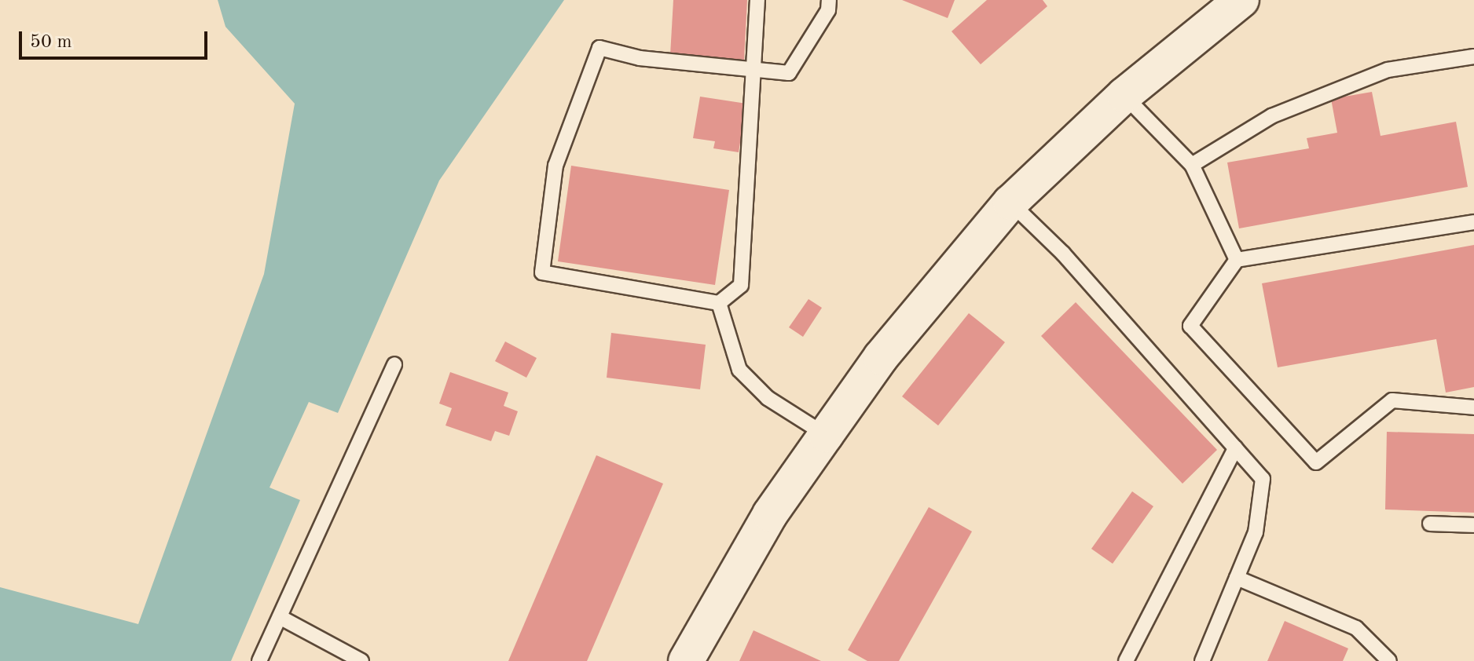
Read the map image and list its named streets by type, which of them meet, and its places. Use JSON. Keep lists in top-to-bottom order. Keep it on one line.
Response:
{"scale_bar":"50 m"}
